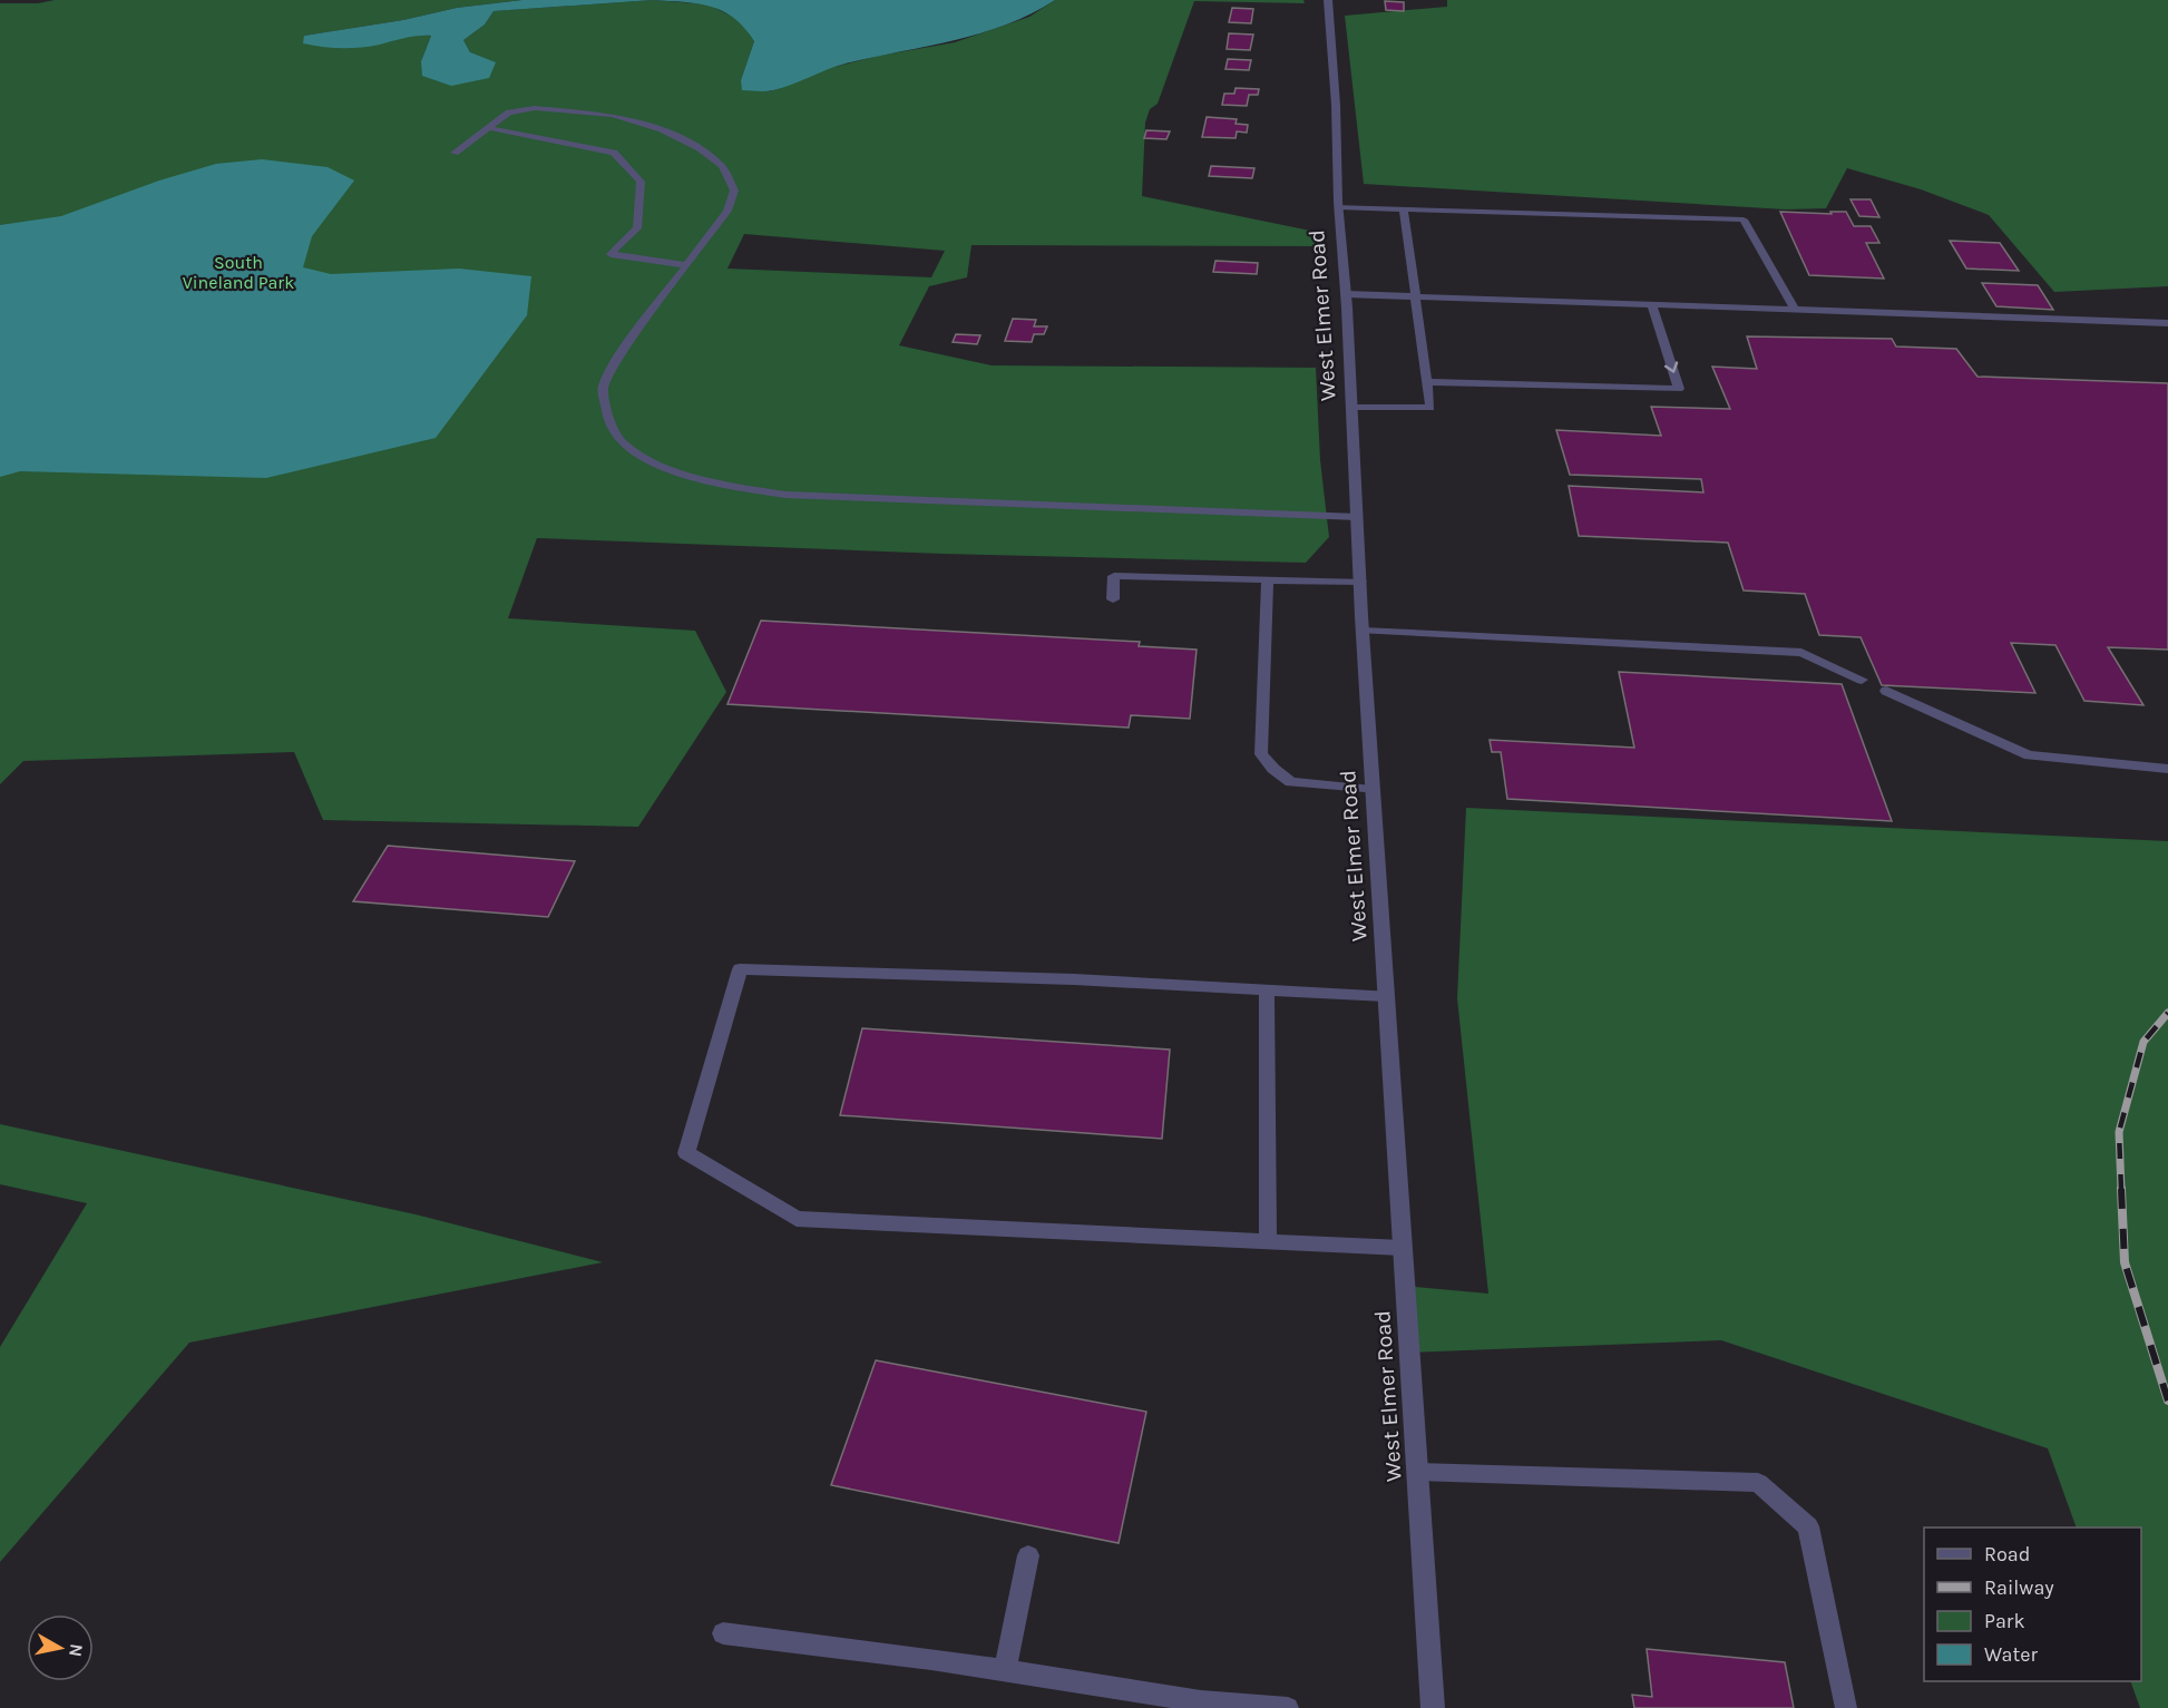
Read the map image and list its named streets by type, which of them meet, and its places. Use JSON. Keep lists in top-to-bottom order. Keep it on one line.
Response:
{"streets":{"street":["West Elmer Road"]},"parks":["South Vineland Park"],"legend":["Road","Railway","Park","Water"],"north":"right"}
